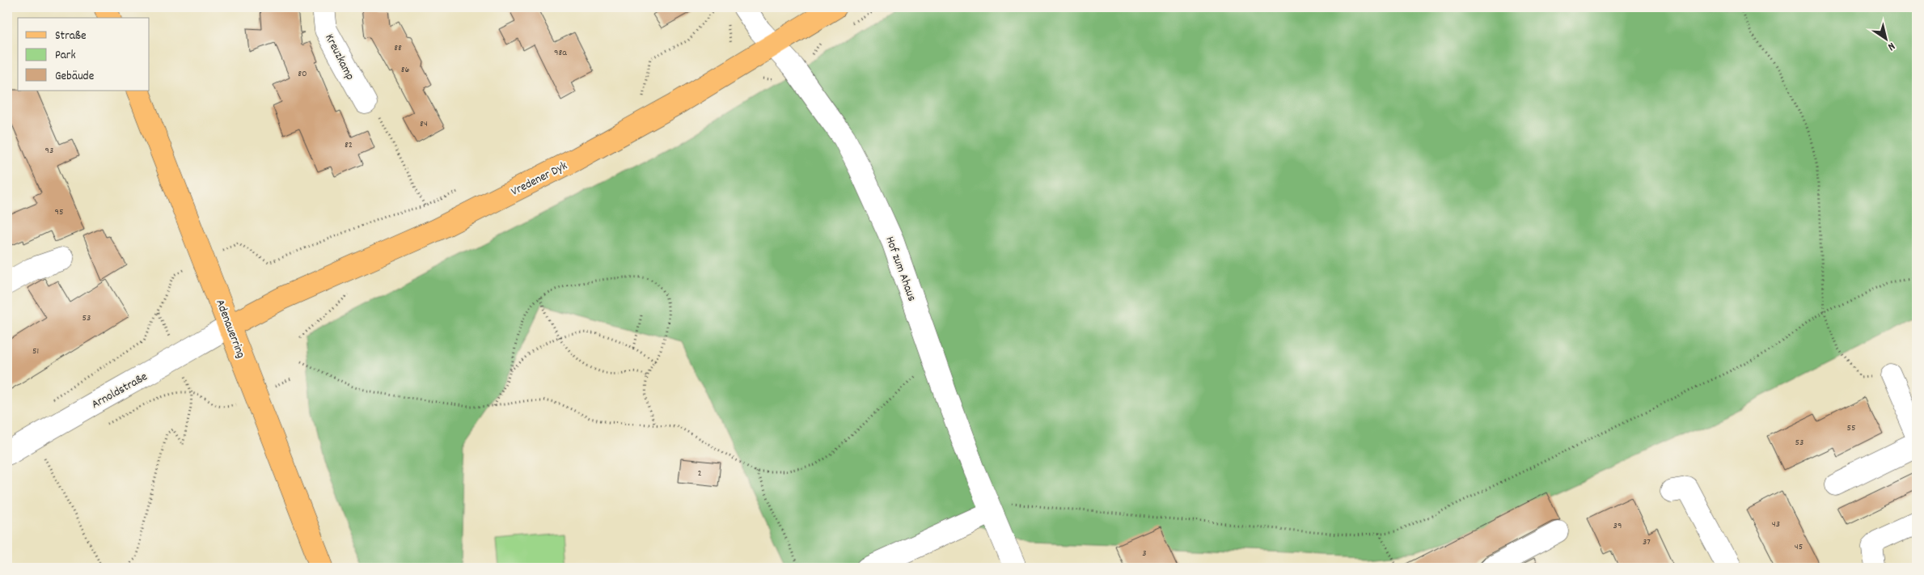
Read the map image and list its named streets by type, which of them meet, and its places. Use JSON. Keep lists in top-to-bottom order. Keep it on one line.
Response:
{"streets":{"main road":["Vredener Dyk","Adenauerring"],"street":["Kreuzkamp","Hof zum Ahaus","Arnoldstraße"]},"crossings":[["Vredener Dyk","Hof zum Ahaus"],["Vredener Dyk","Adenauerring"],["Vredener Dyk","Arnoldstraße"],["Adenauerring","Arnoldstraße"]],"house_numbers":["88","98a","86","80","84","82","93","95","53","51","55","53","2","43","39","37","45","3"],"legend":["Straße","Park","Gebäude"],"north":"bottom right"}
